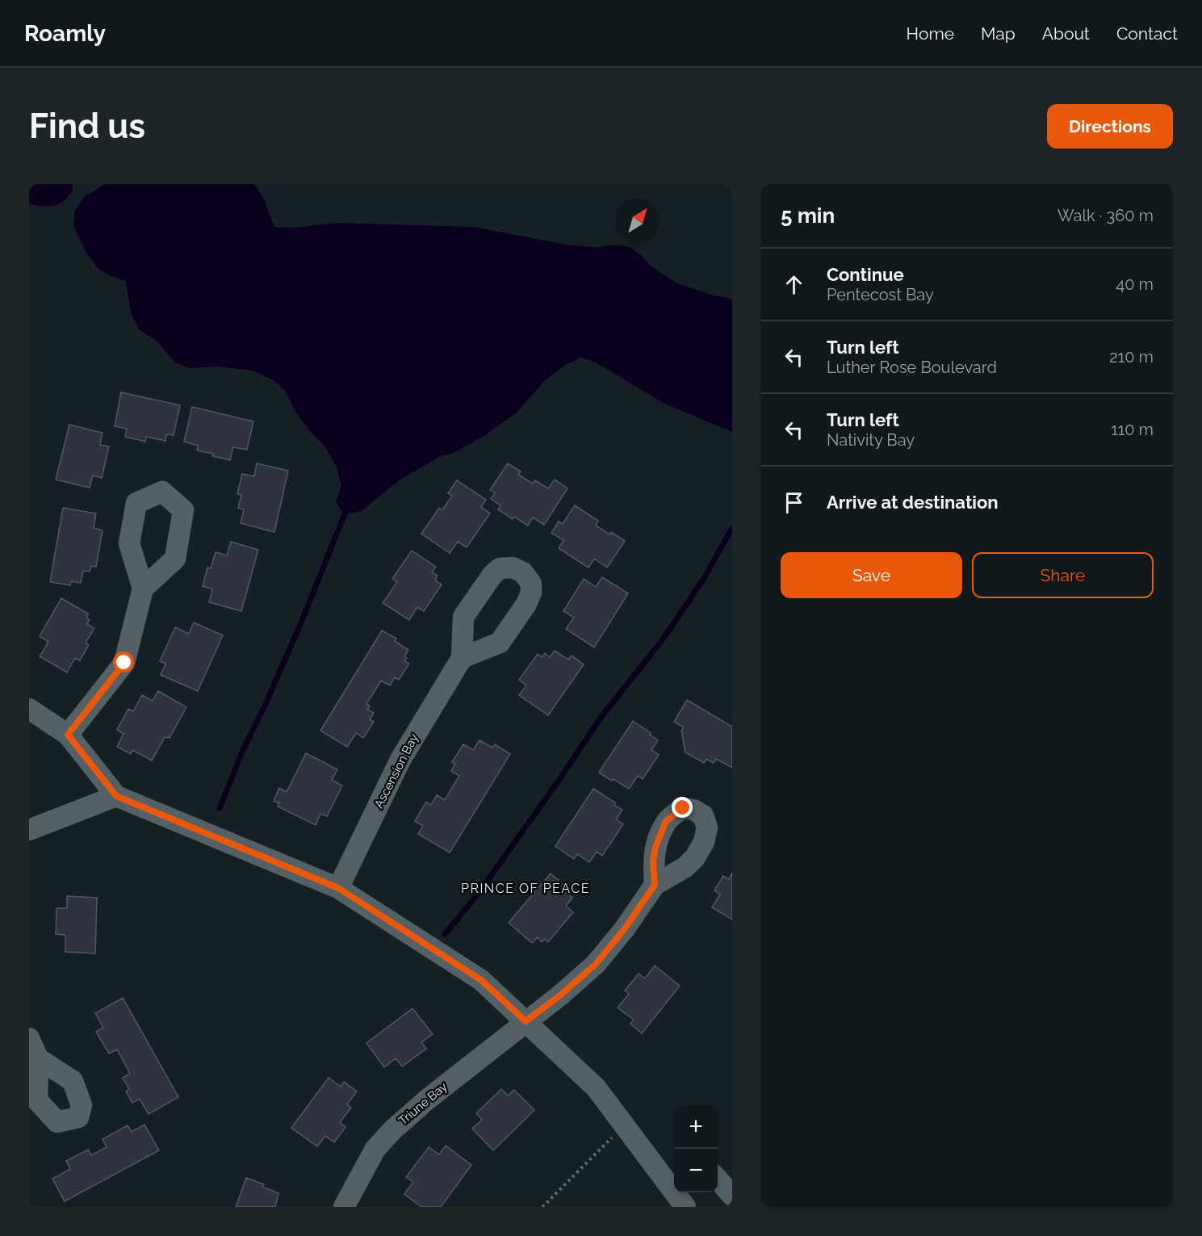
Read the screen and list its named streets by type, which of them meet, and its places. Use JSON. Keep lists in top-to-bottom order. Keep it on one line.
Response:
{"streets":{"street":["Ascension Bay","Triune Bay"]},"districts":["PRINCE OF PEACE"],"north":"top right","page":{"header":"Roamly","nav":["Home","Map","About","Contact"],"buttons":["Directions",["Save","Share"]],"title":"Find us","heading":["5 min","Walk · 360 m"],"list":[["Continue","Pentecost Bay","40 m"],["Turn left","Luther Rose Boulevard","210 m"],["Turn left","Nativity Bay","110 m"],"Arrive at destination"],"map_buttons":["+","−"]}}
